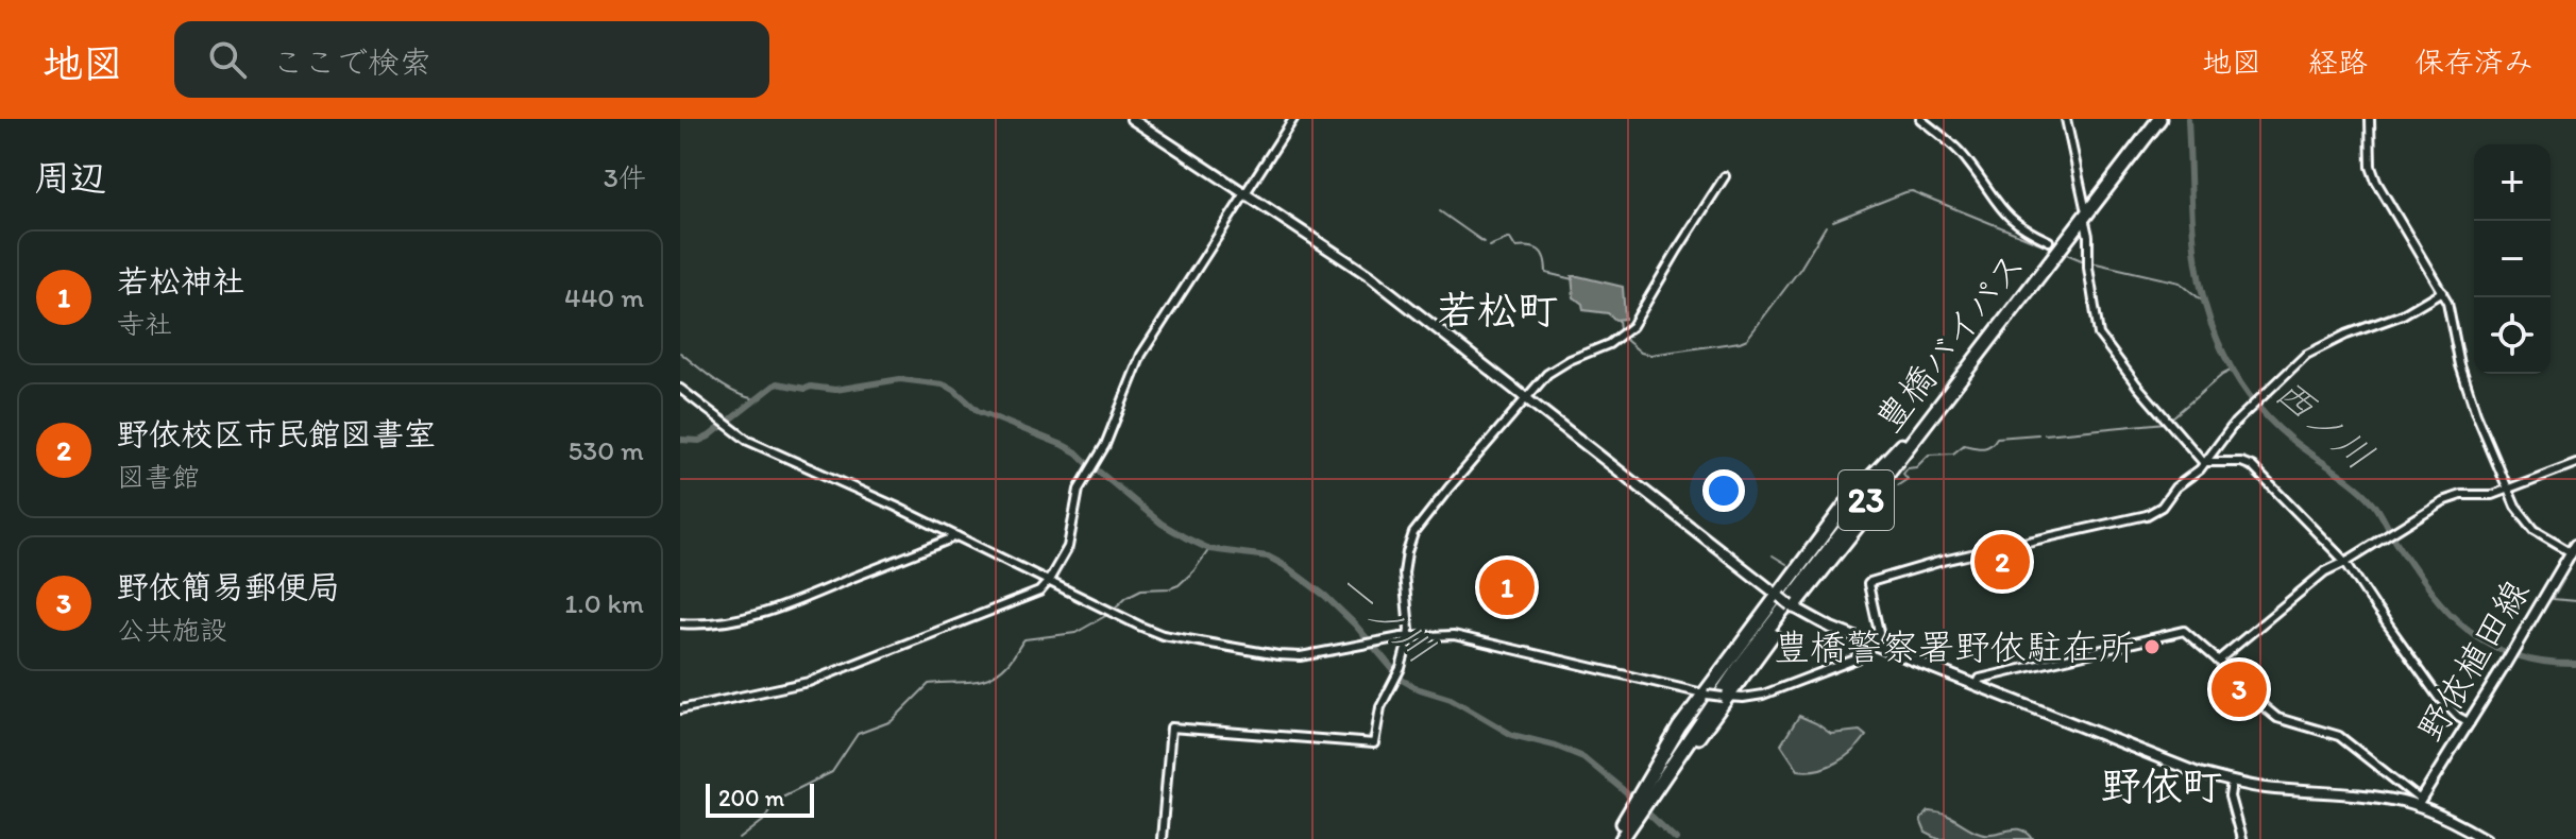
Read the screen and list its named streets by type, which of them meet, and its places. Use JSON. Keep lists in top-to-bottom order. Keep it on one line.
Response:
{"streets":{"highway":["豊橋バイパス","23"],"main road":["野依植田線"]},"crossings":[["豊橋バイパス","23"]],"districts":["若松町","野依町"],"water":["西ノ川","一ノ川"],"places":["豊橋警察署野依駐在所"],"scale_bar":"200 m","page":{"header":"地図","search":"ここで検索","nav":["地図","経路","保存済み"],"heading":["周辺","3件"],"map_buttons":["+","−"],"list":[{"mark":"1","name":"若松神社","note":"寺社","value":"440 m"},{"mark":"2","name":"野依校区市民館図書室","note":"図書館","value":"530 m"},{"mark":"3","name":"野依簡易郵便局","note":"公共施設","value":"1.0 km"}],"pins":["2","1","3"],"scale":"200 m"}}
